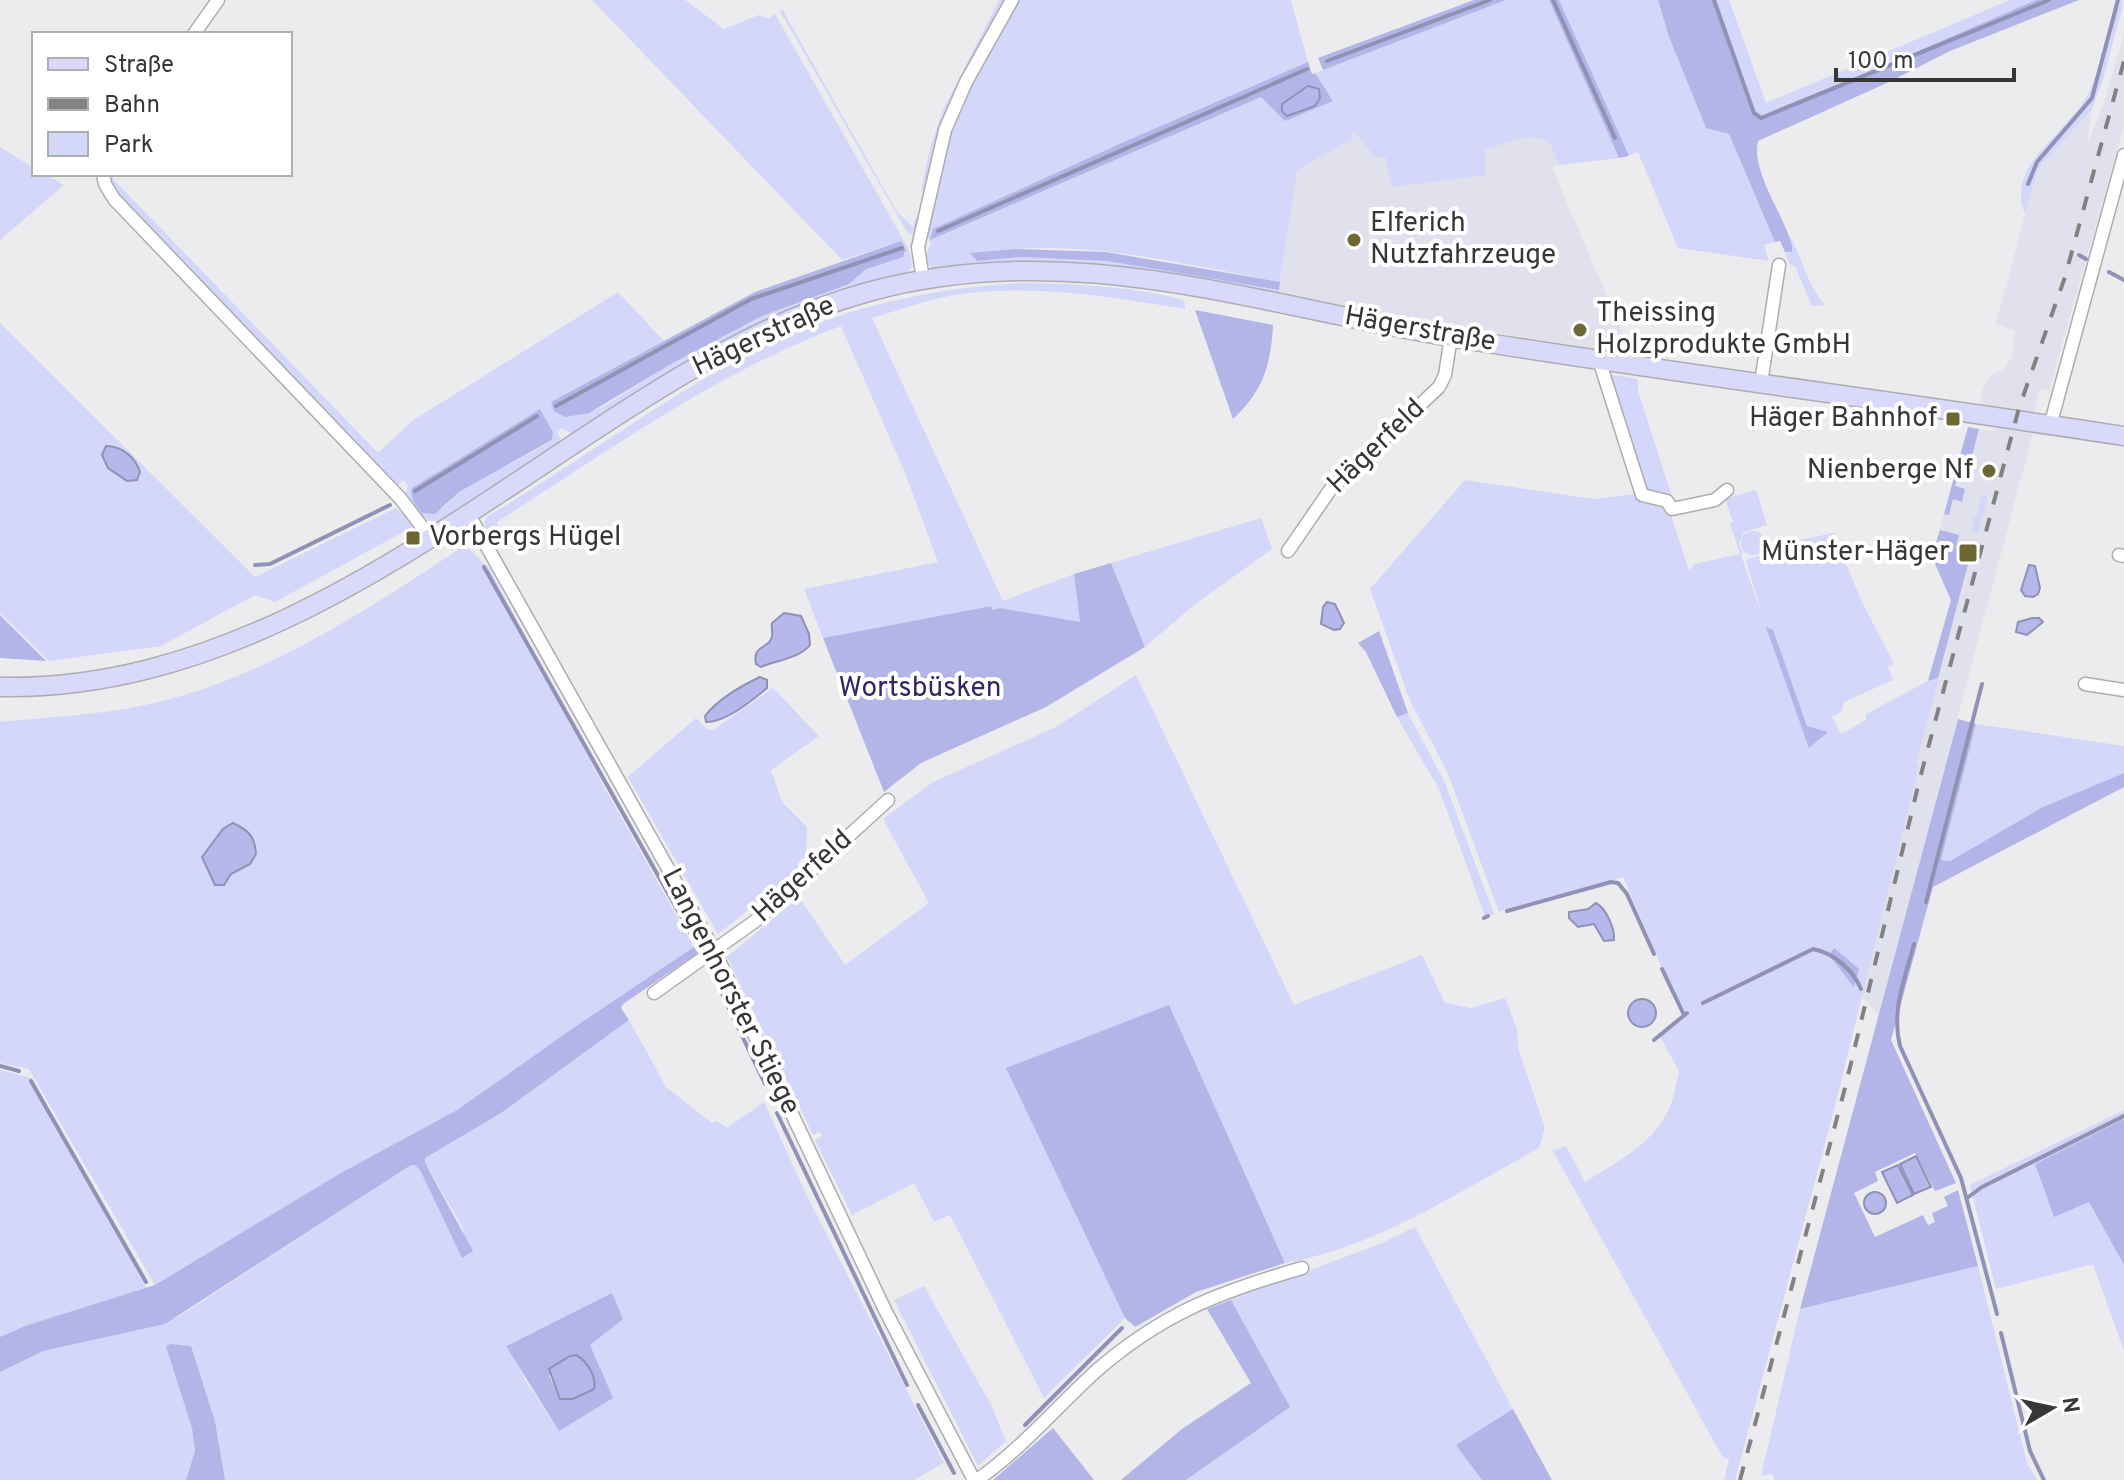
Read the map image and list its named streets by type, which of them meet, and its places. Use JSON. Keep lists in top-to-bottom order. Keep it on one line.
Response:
{"streets":{"main road":["Hägerstraße"],"street":["Hägerfeld","Langenhorster Stiege"]},"crossings":[["Hägerstraße","Hägerfeld"],["Hägerstraße","Langenhorster Stiege"],["Hägerfeld","Langenhorster Stiege"]],"parks":["Wortsbüsken"],"places":{"other":["Elferich Nutzfahrzeuge","Theissing Holzprodukte GmbH","Nienberge Nf"],"transit":["Häger Bahnhof","Vorbergs Hügel","Münster-Häger"]},"legend":["Straße","Bahn","Park"],"scale_bar":"100 m","north":"right"}
